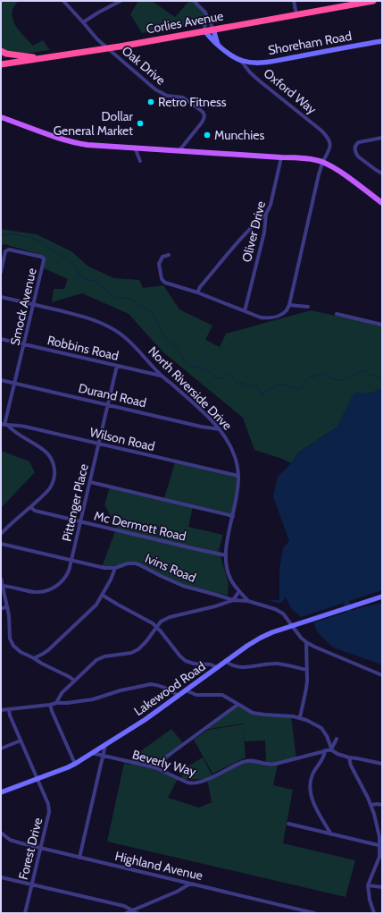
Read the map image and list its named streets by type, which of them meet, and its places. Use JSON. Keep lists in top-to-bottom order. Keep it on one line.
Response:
{"streets":{"highway":["Corlies Avenue"],"street":["Shoreham Road","Oak Drive","Oxford Way","Oliver Drive","Smock Avenue","Robbins Road","North Riverside Drive","Durand Road","Wilson Road","Pittenger Place","Mc Dermott Road","Ivins Road","Lakewood Road","Beverly Way","Forest Drive","Highland Avenue"]},"crossings":[["Corlies Avenue","Oak Drive"],["Corlies Avenue","Oxford Way"],["Shoreham Road","Oxford Way"],["Smock Avenue","Robbins Road"],["Smock Avenue","North Riverside Drive"],["Smock Avenue","Durand Road"],["Smock Avenue","Wilson Road"],["Robbins Road","North Riverside Drive"],["Robbins Road","Pittenger Place"],["North Riverside Drive","Durand Road"],["North Riverside Drive","Wilson Road"],["North Riverside Drive","Mc Dermott Road"],["North Riverside Drive","Ivins Road"],["Durand Road","Pittenger Place"],["Wilson Road","Pittenger Place"],["Pittenger Place","Mc Dermott Road"],["Pittenger Place","Ivins Road"],["Ivins Road","Lakewood Road"],["Lakewood Road","Beverly Way"],["Lakewood Road","Forest Drive"],["Forest Drive","Highland Avenue"]],"places":["Retro Fitness","Dollar General Market","Munchies"]}
